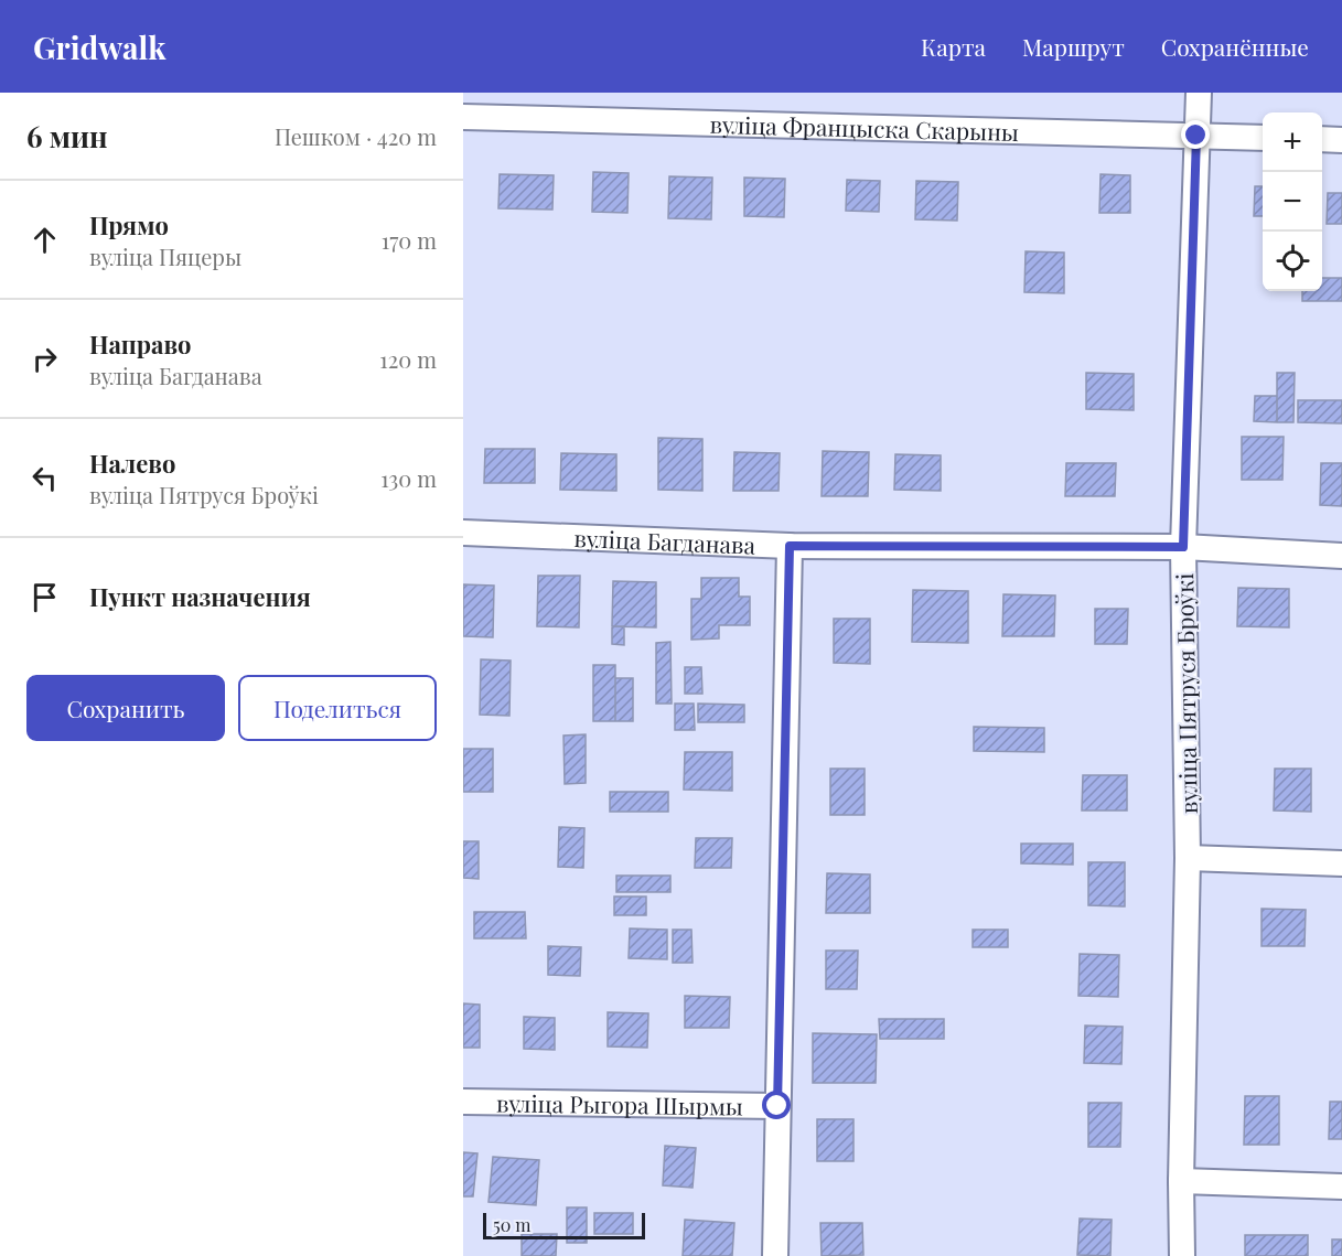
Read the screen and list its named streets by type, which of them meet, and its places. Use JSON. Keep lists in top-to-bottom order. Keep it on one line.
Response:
{"streets":{"street":["вуліца Францыска Скарыны","вуліца Багданава","вуліца Пятруся Броўкі","вуліца Рыгора Шырмы"]},"crossings":[["вуліца Францыска Скарыны","вуліца Пятруся Броўкі"],["вуліца Багданава","вуліца Пятруся Броўкі"]],"scale_bar":"50 m","page":{"header":"Gridwalk","nav":["Карта","Маршрут","Сохранённые"],"heading":["6 мин","Пешком · 420 m"],"map_buttons":["+","−"],"list":[["Прямо","вуліца Пяцеры","170 m"],["Направо","вуліца Багданава","120 m"],["Налево","вуліца Пятруся Броўкі","130 m"],"Пункт назначения"],"buttons":["Сохранить","Поделиться"],"scale":"50 m"}}
